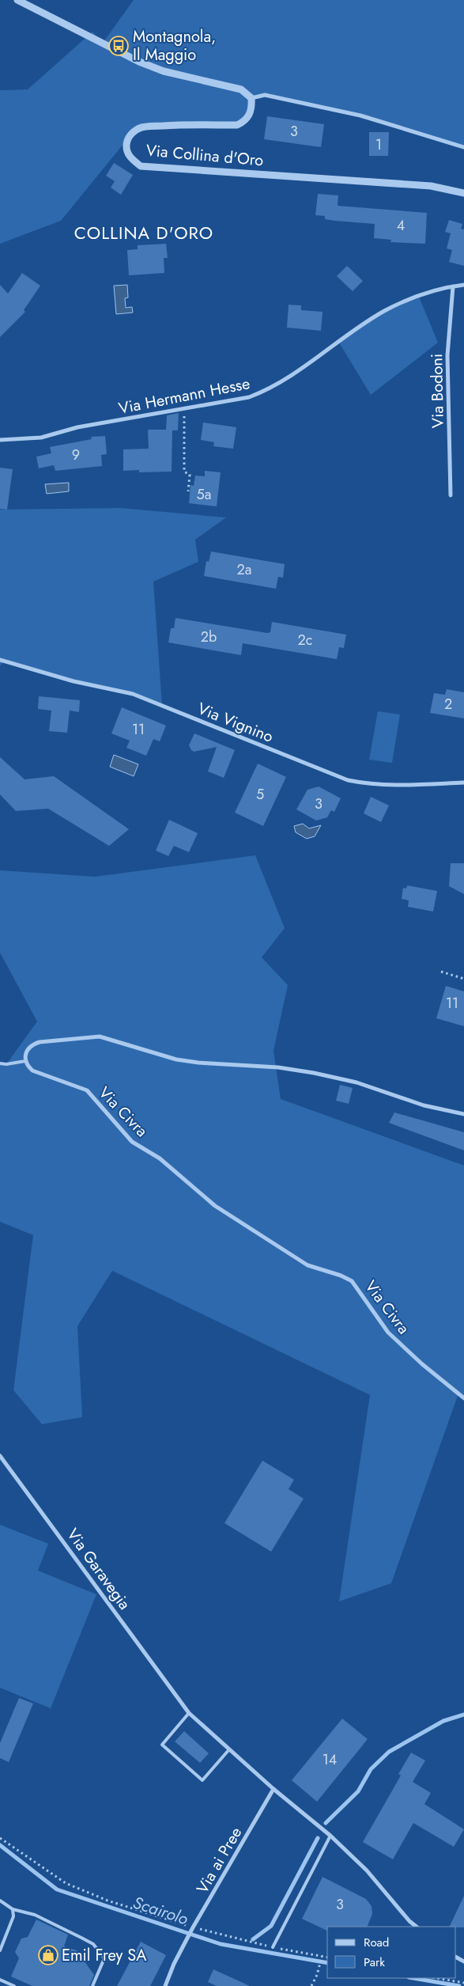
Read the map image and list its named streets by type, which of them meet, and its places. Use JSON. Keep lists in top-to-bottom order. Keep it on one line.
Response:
{"streets":{"street":["Via Collina d'Oro","Via Bodoni","Via Hermann Hesse","Via Vignino","Via Civra","Via Garavegia","Via ai Pree"]},"crossings":[["Via Bodoni","Via Hermann Hesse"]],"districts":["COLLINA D'ORO"],"water":["Scairolo"],"places":{"bus stop":["Montagnola, Il Maggio"],"shop":["Emil Frey SA"]},"house_numbers":["3","1","4","9","5a","2a","2b","2c","2","11","5","3","11","14","3"],"legend":["Road","Park"]}
